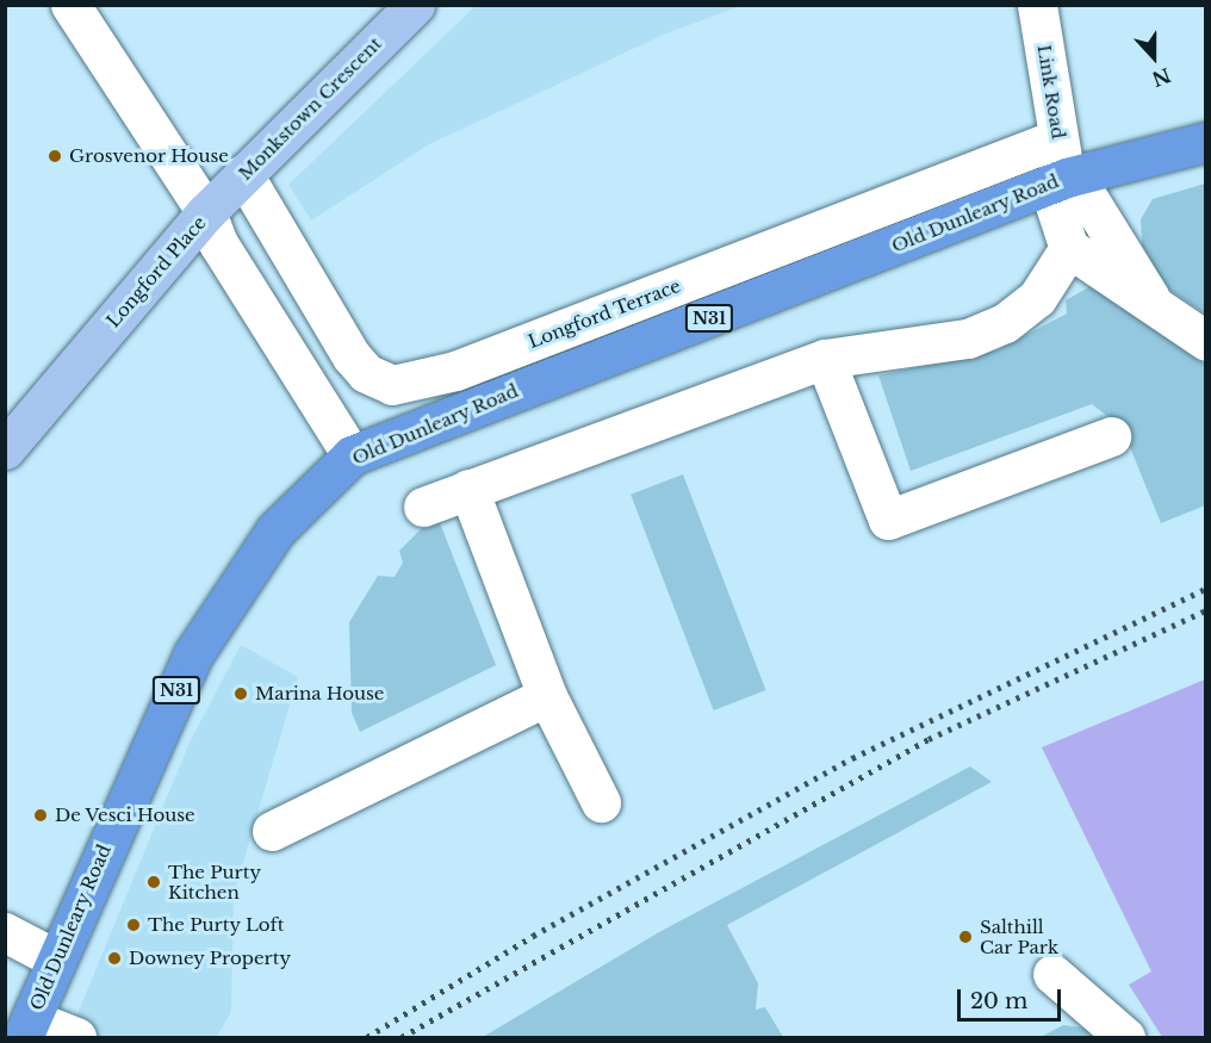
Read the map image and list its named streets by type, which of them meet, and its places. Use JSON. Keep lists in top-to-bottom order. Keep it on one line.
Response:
{"streets":{"highway":["Old Dunleary Road","N31"],"main road":["Monkstown Crescent","Longford Place"],"street":["Link Road","Longford Terrace"]},"crossings":[["Link Road","Old Dunleary Road"],["Link Road","Longford Terrace"],["Link Road","N31"],["Monkstown Crescent","Longford Place"],["Monkstown Crescent","Longford Terrace"],["Old Dunleary Road","Longford Place"],["Old Dunleary Road","N31"]],"places":["Grosvenor House","Marina House","De Vesci House","The Purty Kitchen","The Purty Loft","Salthill Car Park","Downey Property"],"scale_bar":"20 m","north":"bottom"}
